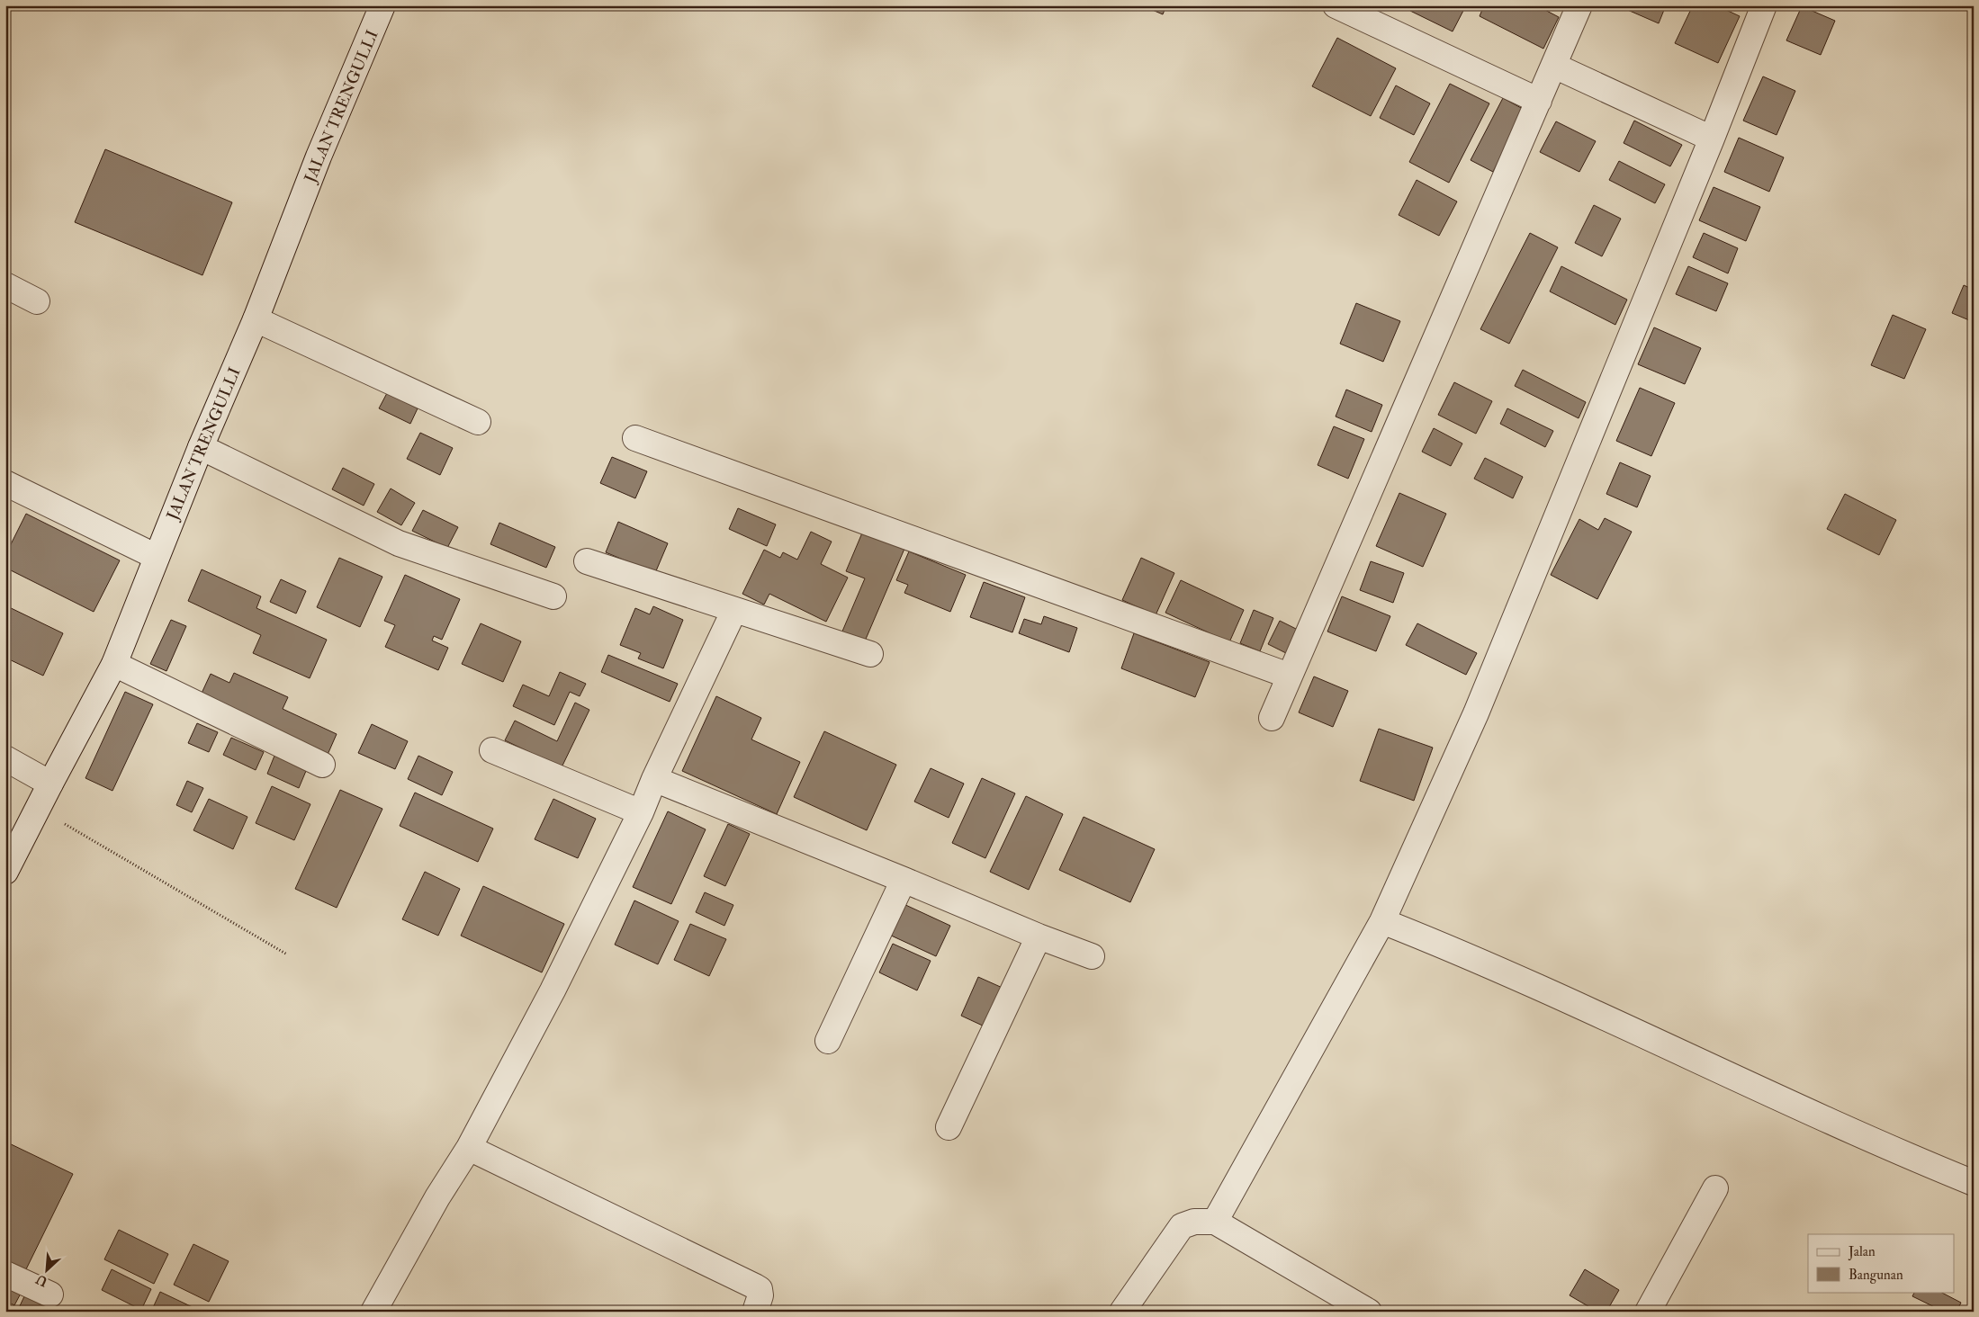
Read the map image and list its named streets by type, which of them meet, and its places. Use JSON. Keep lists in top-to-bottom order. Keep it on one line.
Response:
{"streets":{"street":["JALAN TRENGULLI"]},"legend":["Jalan","Bangunan"],"north":"bottom left"}
